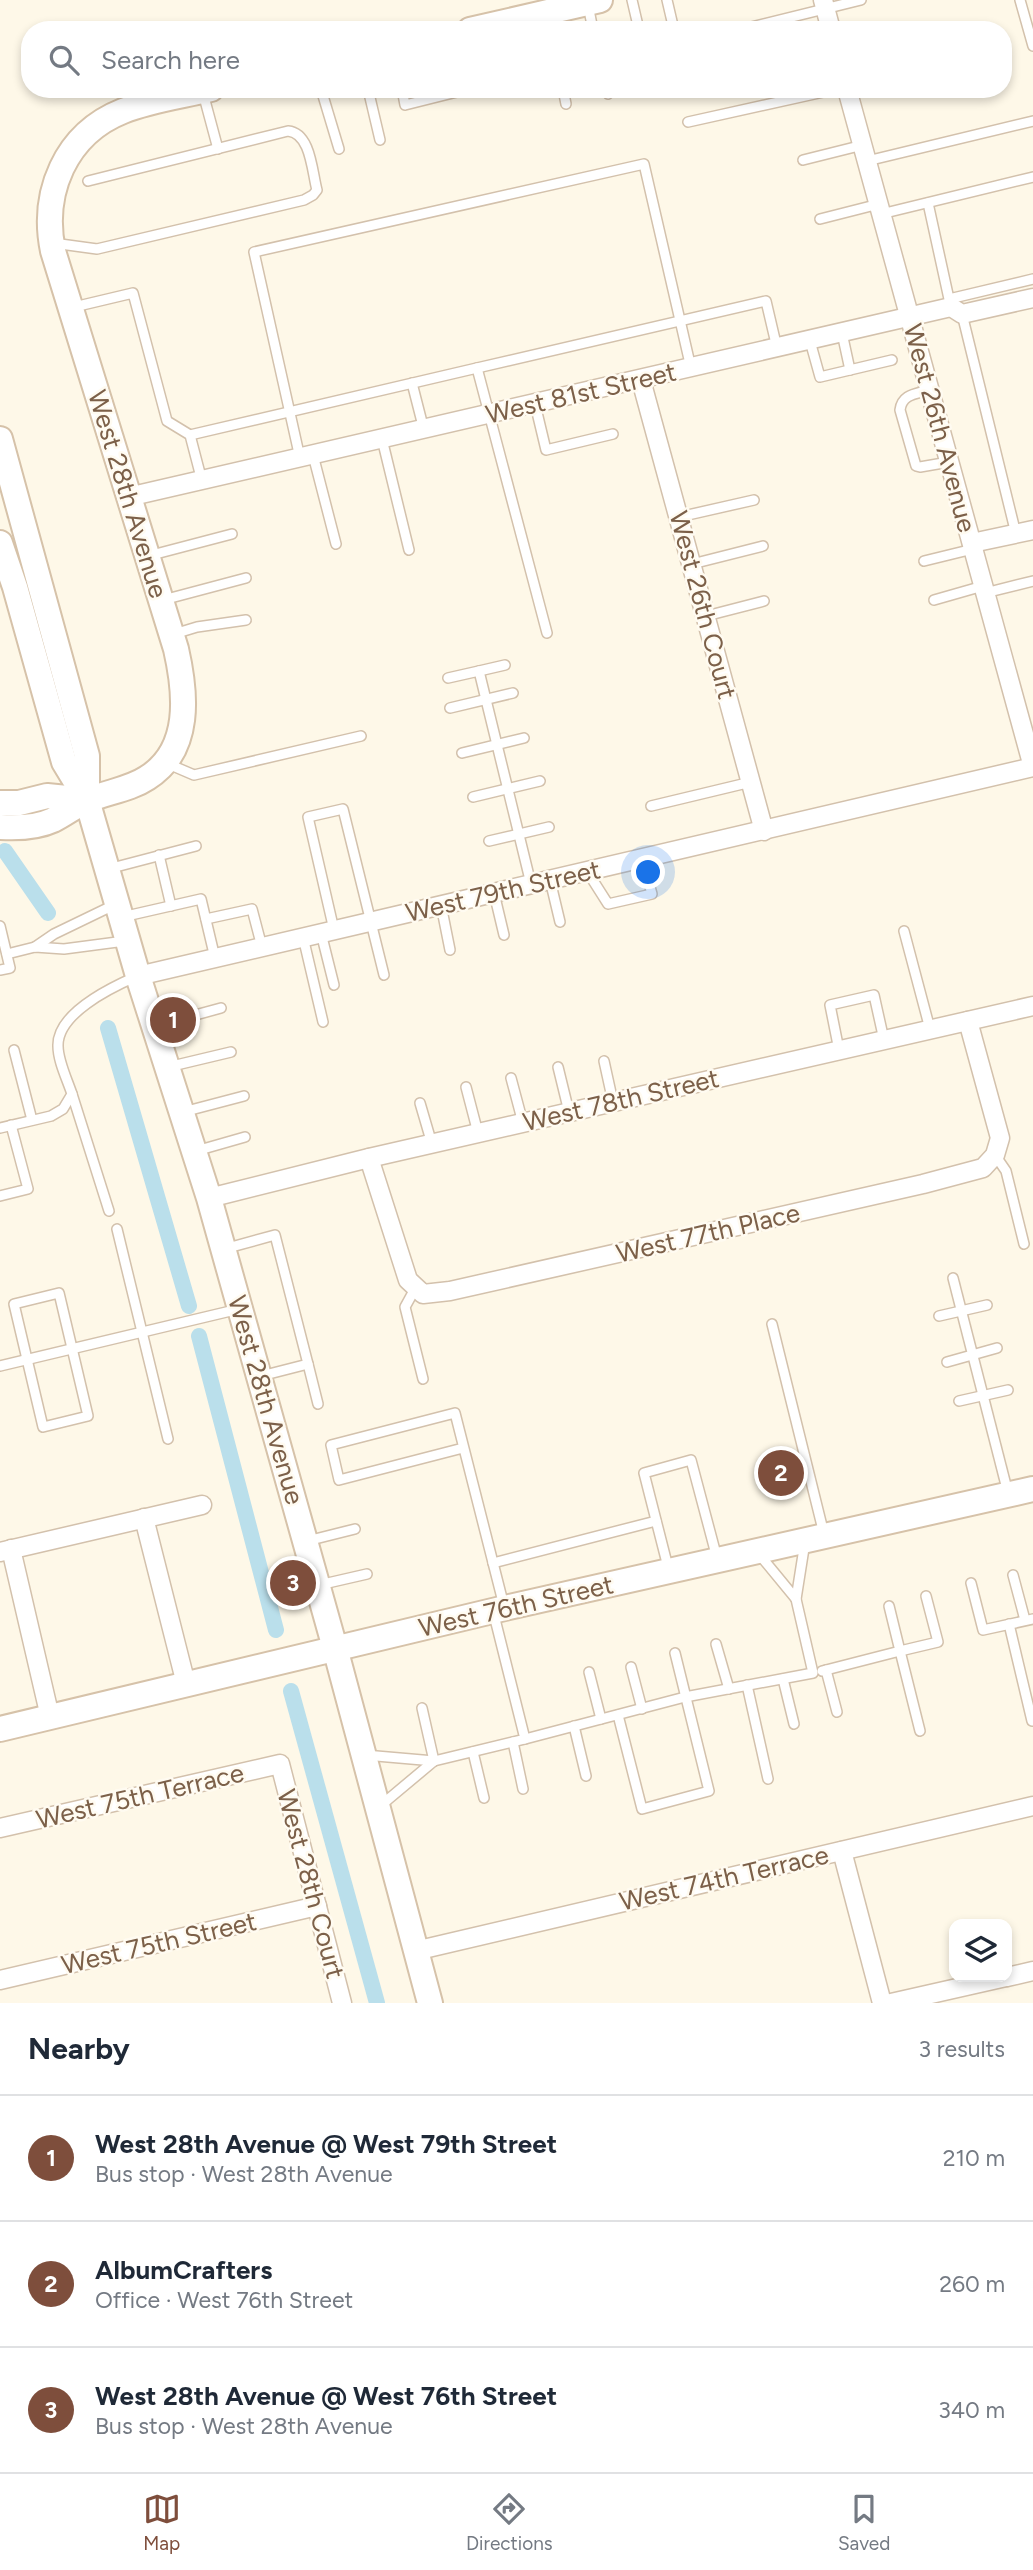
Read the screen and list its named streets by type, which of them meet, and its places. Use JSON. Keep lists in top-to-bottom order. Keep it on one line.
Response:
{"streets":{"street":["West 81st Street","West 26th Avenue","West 28th Avenue","West 26th Court","West 79th Street","West 78th Street","West 77th Place","West 76th Street","West 75th Terrace","West 74th Terrace","West 28th Court","West 75th Street"]},"crossings":[["West 81st Street","West 26th Avenue"],["West 81st Street","West 28th Avenue"],["West 81st Street","West 26th Court"],["West 26th Avenue","West 79th Street"],["West 28th Avenue","West 79th Street"],["West 28th Avenue","West 78th Street"],["West 28th Avenue","West 76th Street"],["West 28th Avenue","West 74th Terrace"],["West 26th Court","West 79th Street"],["West 75th Terrace","West 28th Court"],["West 28th Court","West 75th Street"]],"page":{"search":"Search here","pins":["1","2","3"],"heading":["Nearby","3 results"],"list":[{"mark":"1","name":"West 28th Avenue @ West 79th Street","note":"Bus stop · West 28th Avenue","value":"210 m"},{"mark":"2","name":"AlbumCrafters","note":"Office · West 76th Street","value":"260 m"},{"mark":"3","name":"West 28th Avenue @ West 76th Street","note":"Bus stop · West 28th Avenue","value":"340 m"}],"nav":["Map","Directions","Saved"]}}
